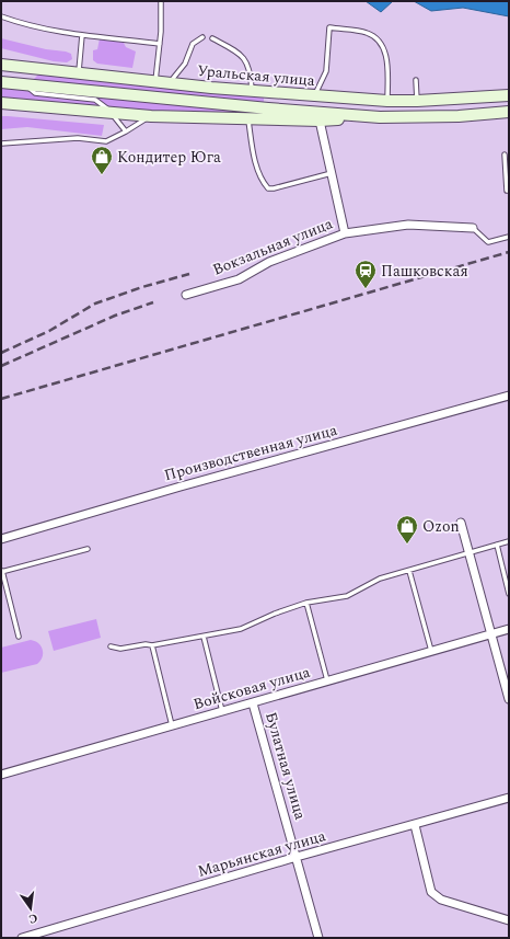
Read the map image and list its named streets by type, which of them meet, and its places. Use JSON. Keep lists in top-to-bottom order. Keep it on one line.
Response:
{"streets":{"main road":["Уральская улица"],"street":["Вокзальная улица","Производственная улица","Войсковая улица","Булатная улица","Марьянская улица"]},"crossings":[["Войсковая улица","Булатная улица"],["Булатная улица","Марьянская улица"]],"places":{"shop":["Кондитер Юга","Ozon"],"station":["Пашковская"]},"north":"bottom"}
